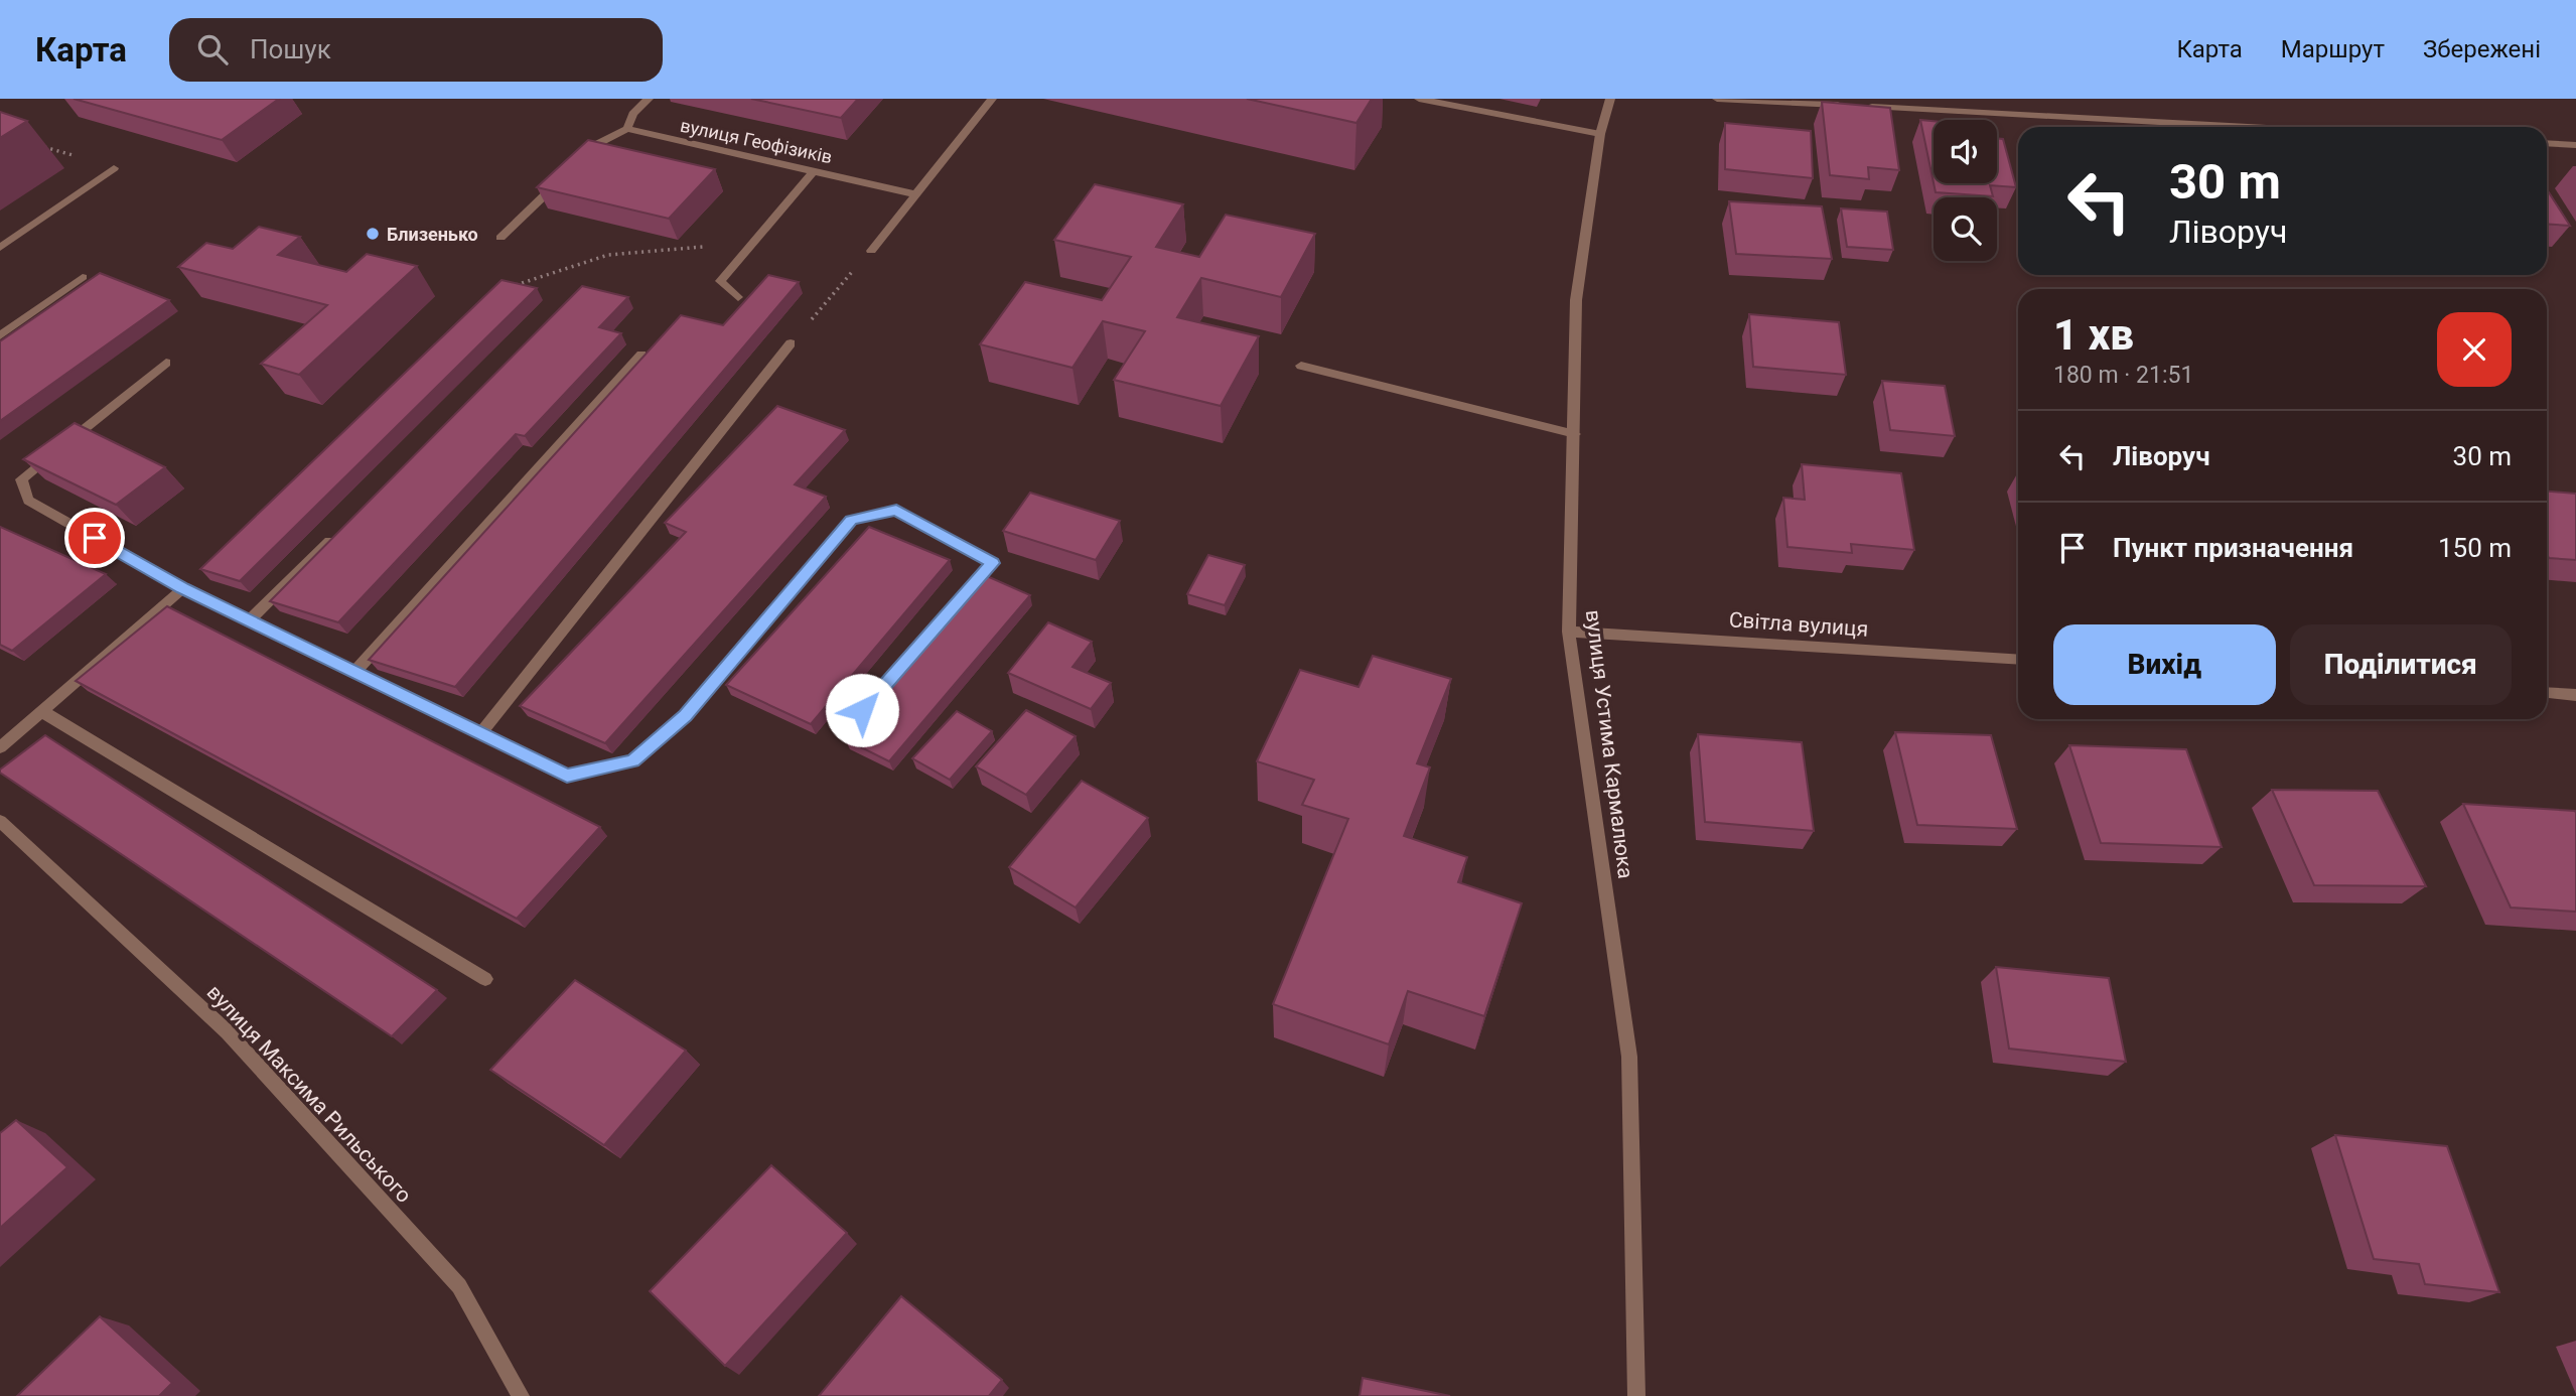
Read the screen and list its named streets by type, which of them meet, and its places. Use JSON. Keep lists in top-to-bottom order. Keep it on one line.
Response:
{"streets":{"street":["вулиця Геофізиків","Світла вулиця","вулиця Устима Кармалюка","вулиця Максима Рильського"]},"crossings":[["Світла вулиця","вулиця Устима Кармалюка"]],"places":["Близенько"],"page":{"header":"Карта","search":"Пошук","nav":["Карта","Маршрут","Збережені"],"turn":["30 m","Ліворуч"],"heading":["1 хв","180 m · 21:51"],"list":[{"name":"Ліворуч","value":"30 m"},{"name":"Пункт призначення","value":"150 m"}],"buttons":["Вихід","Поділитися"]}}
